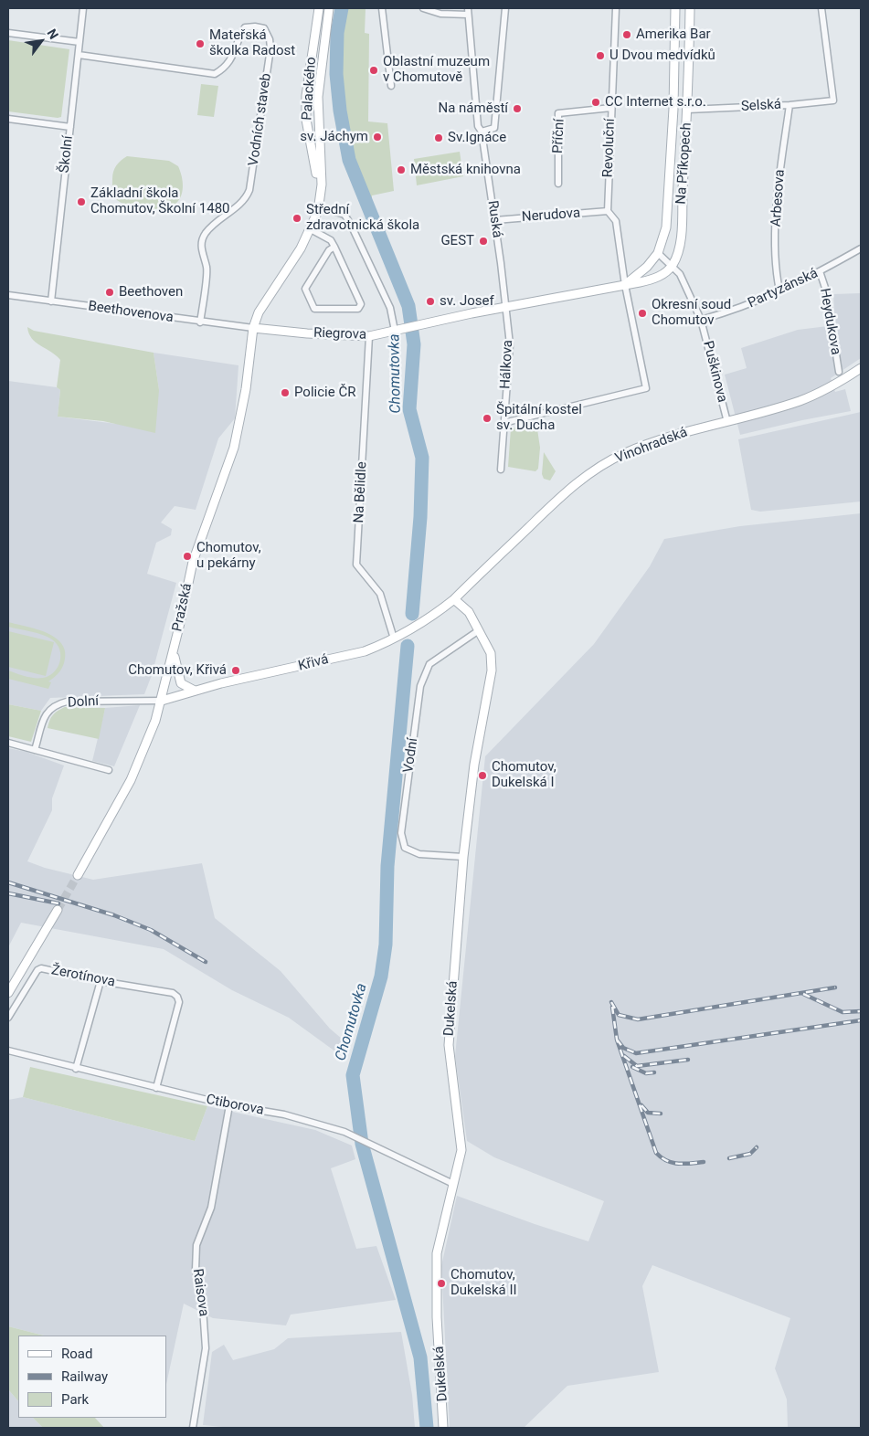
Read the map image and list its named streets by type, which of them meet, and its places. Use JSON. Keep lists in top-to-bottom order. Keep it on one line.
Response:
{"streets":{"street":["Palackého","Selská","Vodních staveb","Příční","Revoluční","Školní","Na Příkopech","Arbesova","Nerudova","Ruská","Partyzánská","Beethovenova","Heydukova","Riegrova","Hálkova","Puškinova","Vinohradská","Na Bělidle","Pražská","Křivá","Dolní","Vodní","Žerotínova","Dukelská","Ctiborova","Raisova"]},"crossings":[["Palackého","Beethovenova"],["Palackého","Riegrova"],["Palackého","Pražská"],["Selská","Na Příkopech"],["Selská","Arbesova"],["Vodních staveb","Školní"],["Vodních staveb","Beethovenova"],["Příční","Revoluční"],["Revoluční","Na Příkopech"],["Revoluční","Nerudova"],["Revoluční","Hálkova"],["Školní","Beethovenova"],["Na Příkopech","Ruská"],["Na Příkopech","Riegrova"],["Na Příkopech","Hálkova"],["Na Příkopech","Puškinova"],["Arbesova","Partyzánská"],["Nerudova","Ruská"],["Ruská","Riegrova"],["Ruská","Hálkova"],["Partyzánská","Heydukova"],["Partyzánská","Puškinova"],["Beethovenova","Riegrova"],["Beethovenova","Pražská"],["Riegrova","Hálkova"],["Riegrova","Na Bělidle"],["Riegrova","Pražská"],["Puškinova","Vinohradská"],["Vinohradská","Křivá"],["Vinohradská","Dukelská"],["Na Bělidle","Křivá"],["Pražská","Křivá"],["Pražská","Dolní"],["Křivá","Dolní"],["Křivá","Dukelská"],["Vodní","Dukelská"],["Žerotínova","Ctiborova"],["Dukelská","Ctiborova"],["Ctiborova","Raisova"]],"water":["Chomutovka"],"places":["Amerika Bar","Mateřská školka Radost","U Dvou medvídků","Oblastní muzeum v Chomutově","CC Internet s.r.o.","Na náměstí","sv. Jáchym","Sv.Ignáce","Městská knihovna","Základní škola Chomutov, Školní 1480","Střední zdravotnická škola","GEST","Beethoven","sv. Josef","Okresní soud Chomutov","Policie ČR","Špitální kostel sv. Ducha","Chomutov, u pekárny","Chomutov, Křivá","Chomutov, Dukelská I","Chomutov, Dukelská II"],"legend":["Road","Railway","Park"],"north":"top right"}
